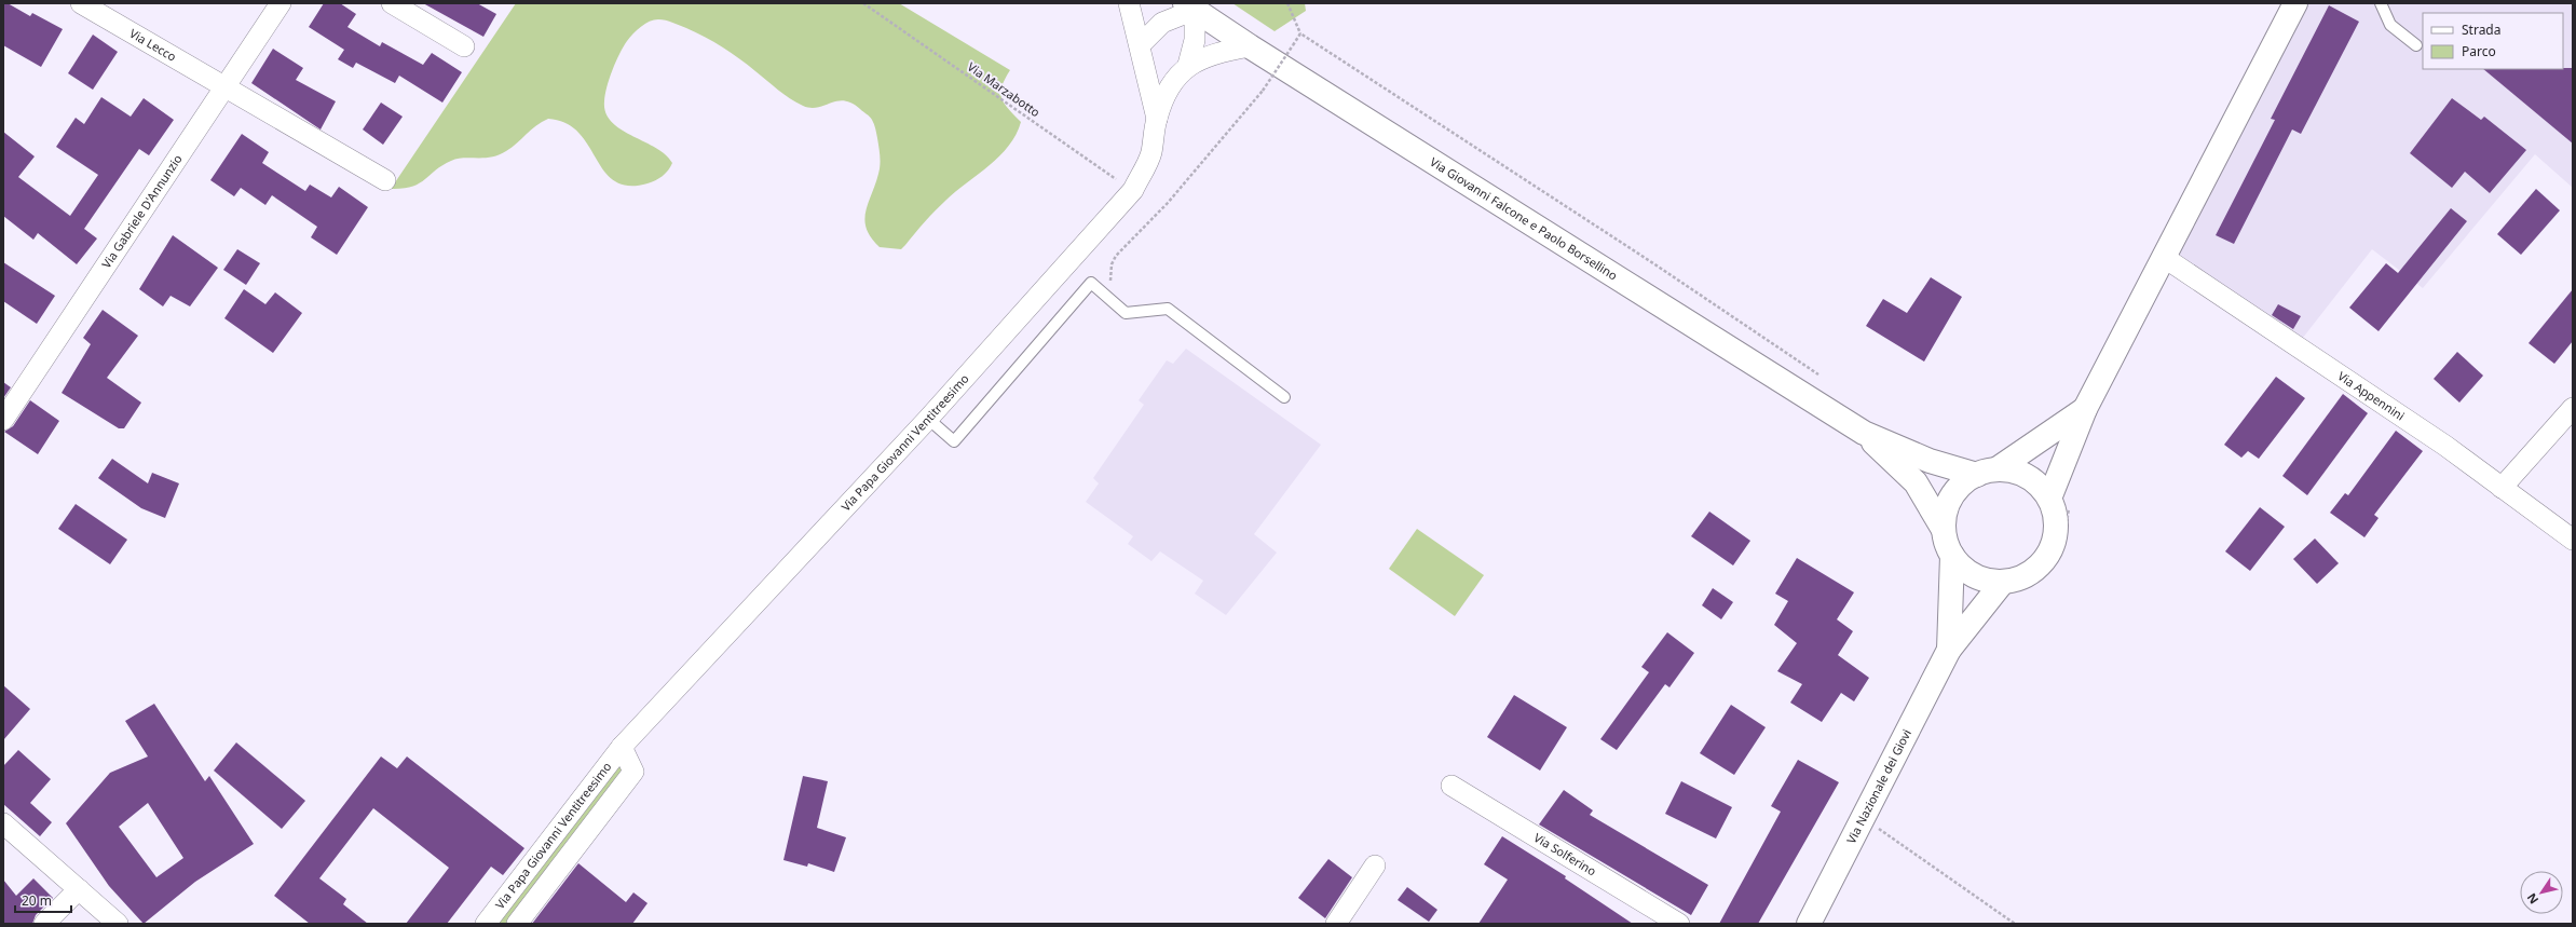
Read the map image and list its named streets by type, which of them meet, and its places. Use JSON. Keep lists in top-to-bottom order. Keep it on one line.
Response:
{"streets":{"main road":["Via Giovanni Falcone e Paolo Borsellino","Via Nazionale dei Giovi"],"street":["Via Lecco","Via Gabriele D'Annunzio","Via Appennini","Via Papa Giovanni Ventitreesimo","Via Solferino"],"path":["Via Marzabotto"]},"crossings":[["Via Lecco","Via Gabriele D'Annunzio"],["Via Marzabotto","Via Papa Giovanni Ventitreesimo"],["Via Giovanni Falcone e Paolo Borsellino","Via Papa Giovanni Ventitreesimo"]],"legend":["Strada","Parco"],"scale_bar":"20 m","north":"bottom left"}
